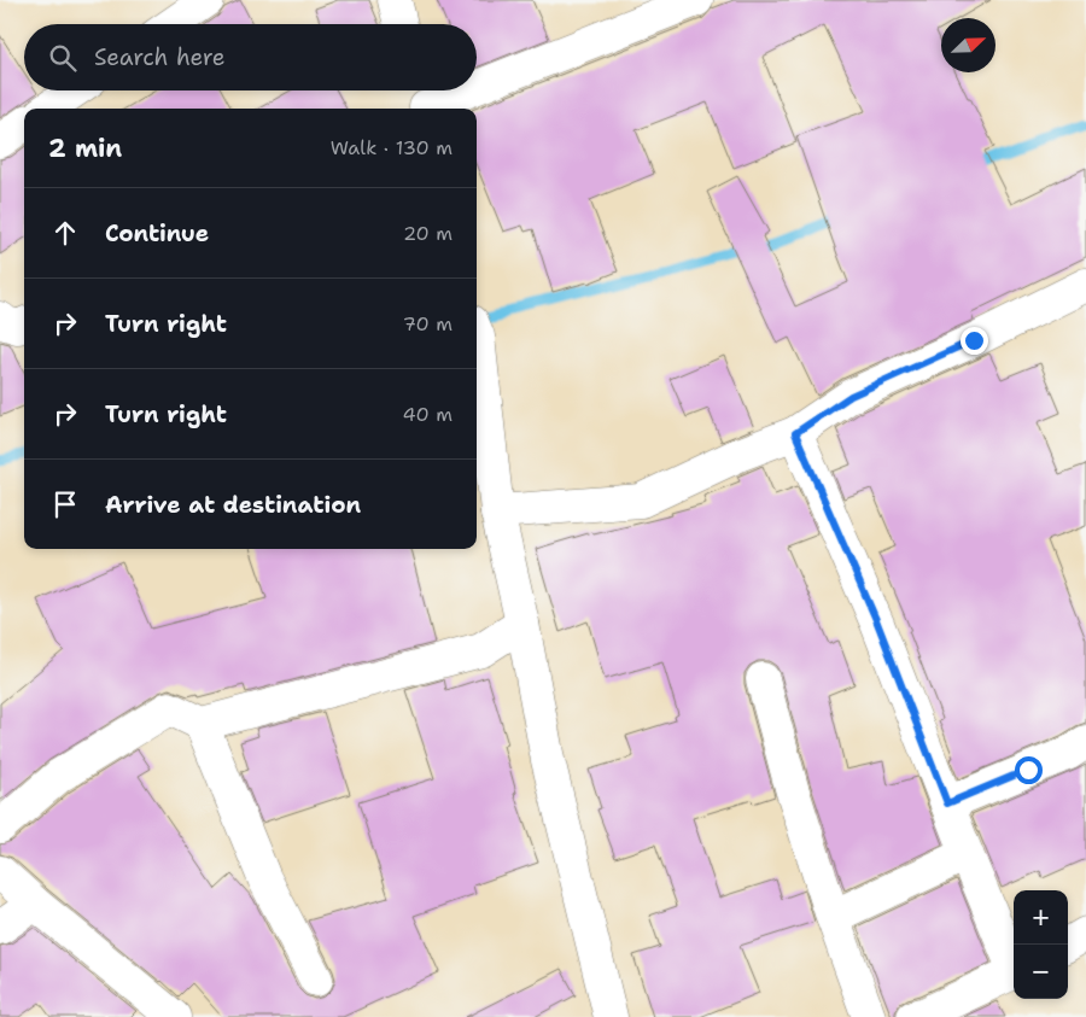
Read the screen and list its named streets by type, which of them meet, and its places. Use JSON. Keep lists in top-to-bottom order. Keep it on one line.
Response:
{"north":"top right","page":{"search":"Search here","heading":["2 min","Walk · 130 m"],"list":[["Continue","20 m"],["Turn right","70 m"],["Turn right","40 m"],"Arrive at destination"],"map_buttons":["+","−"]}}
